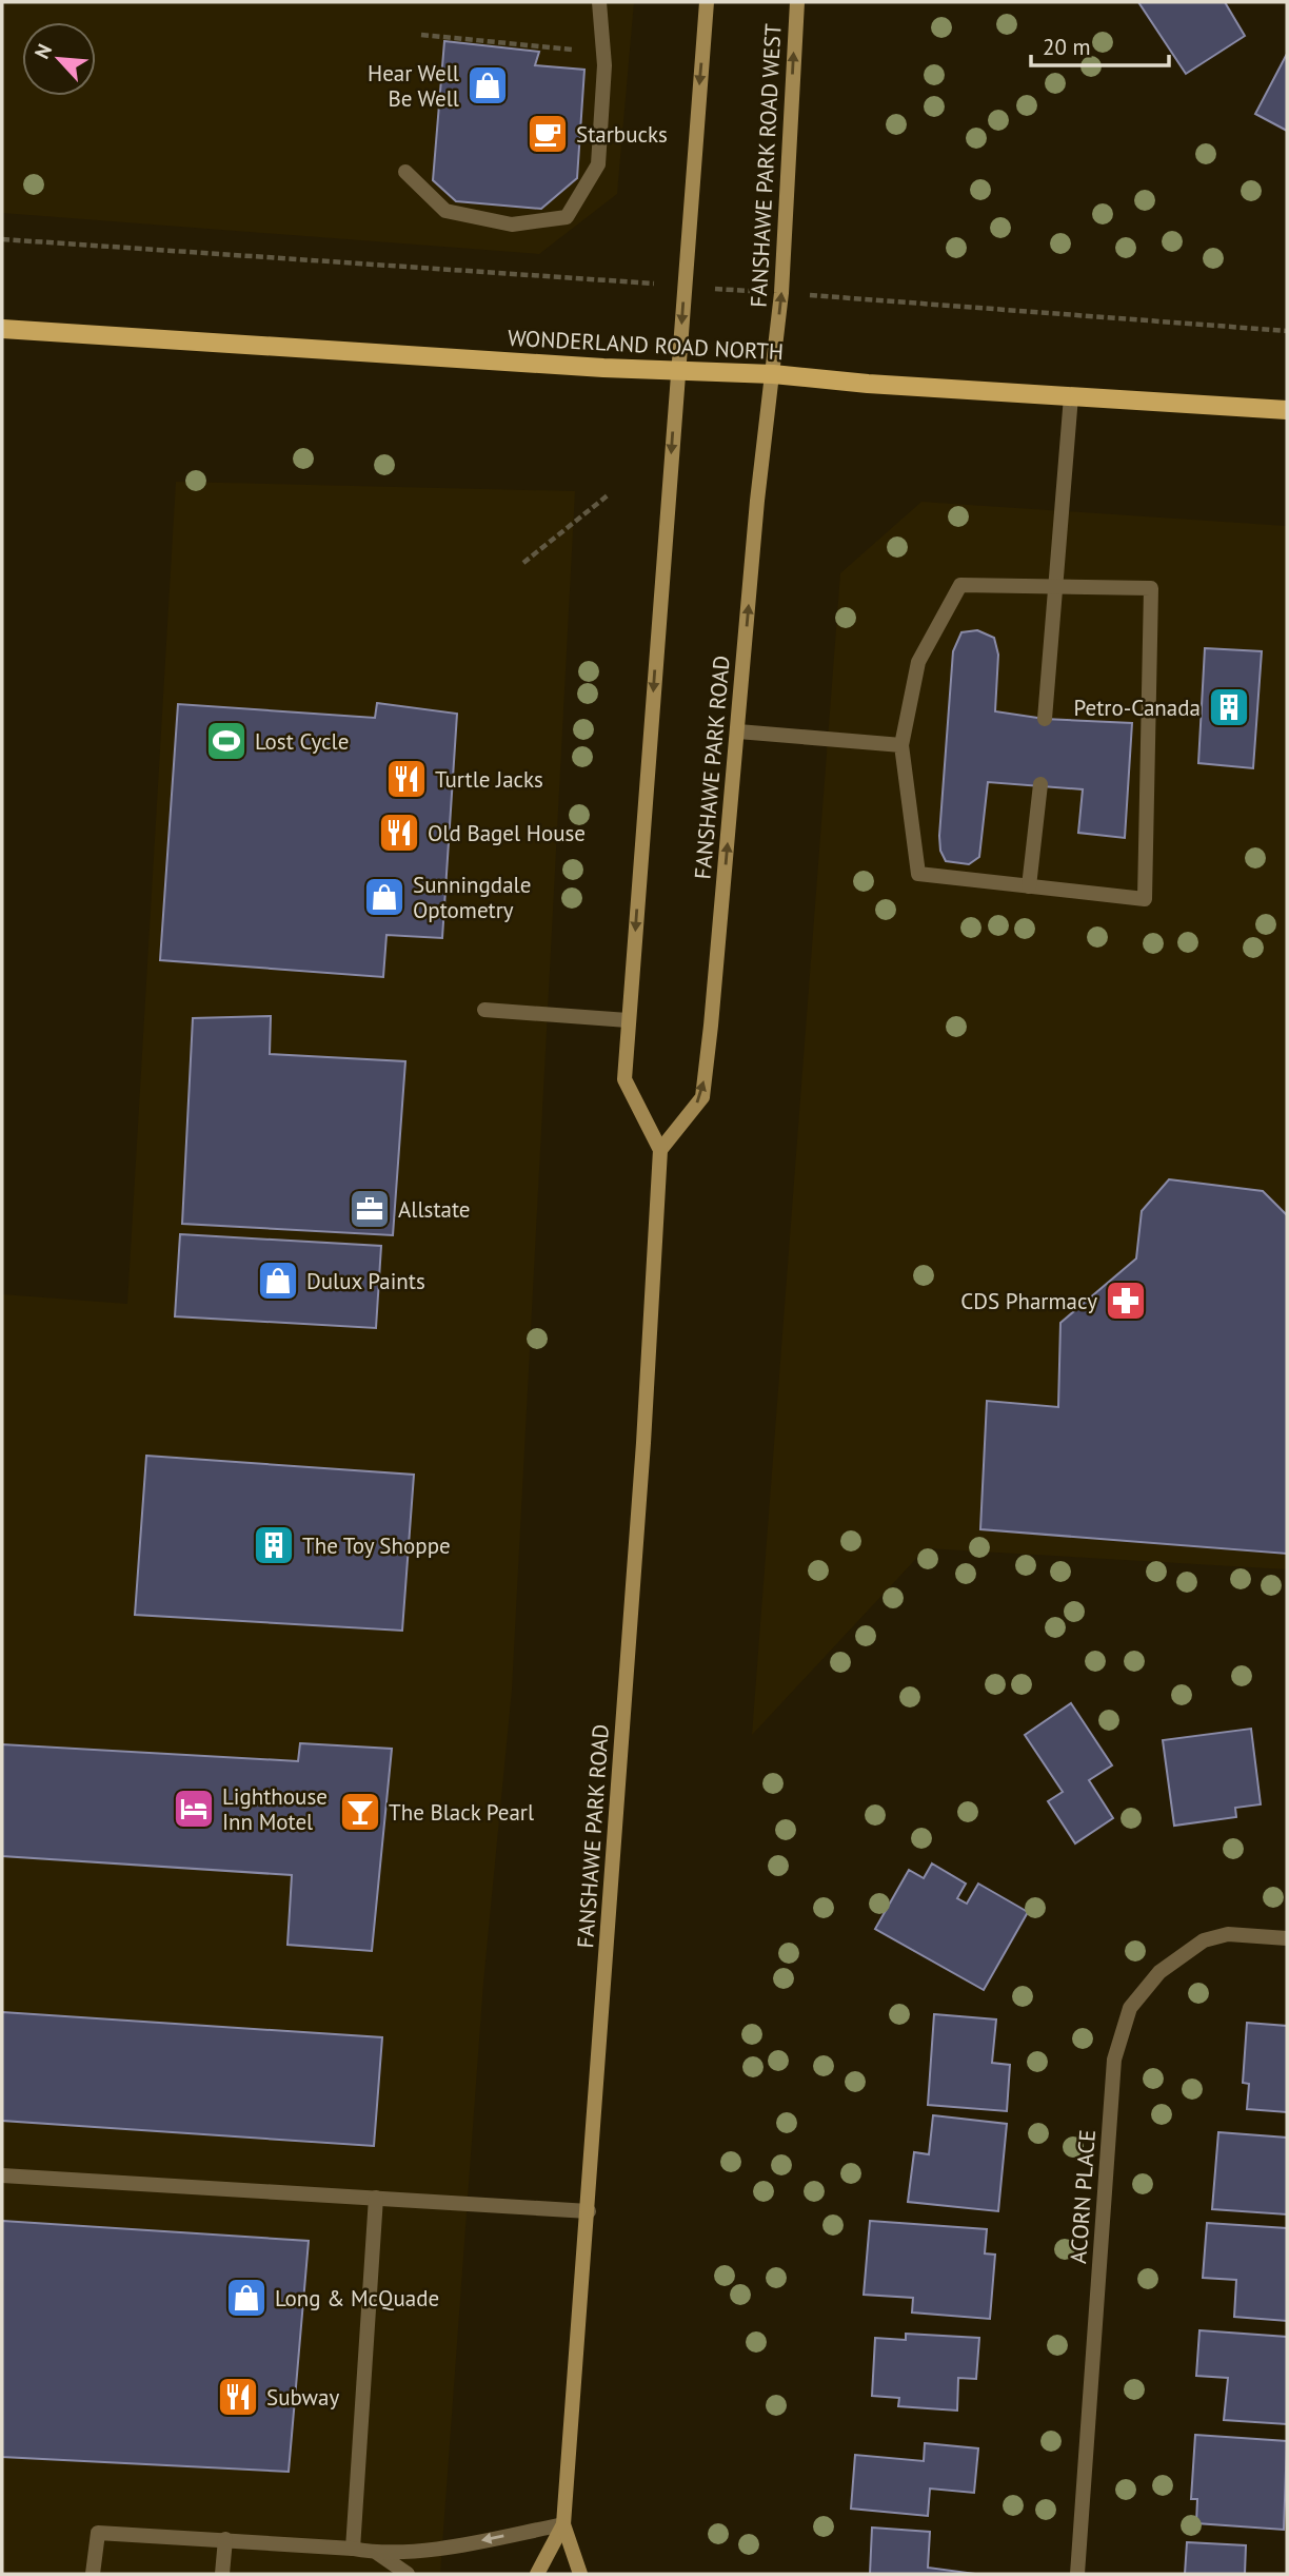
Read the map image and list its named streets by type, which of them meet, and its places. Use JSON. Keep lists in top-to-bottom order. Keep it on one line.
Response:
{"streets":{"main road":["FANSHAWE PARK ROAD WEST","WONDERLAND ROAD NORTH","FANSHAWE PARK ROAD"],"street":["ACORN PLACE"]},"crossings":[["FANSHAWE PARK ROAD WEST","WONDERLAND ROAD NORTH"],["FANSHAWE PARK ROAD WEST","FANSHAWE PARK ROAD"],["WONDERLAND ROAD NORTH","FANSHAWE PARK ROAD"]],"places":{"shop":["Hear Well Be Well","Sunningdale Optometry","Dulux Paints","Long & McQuade"],"cafe":["Starbucks"],"building":["Petro-Canada","The Toy Shoppe"],"sports":["Lost Cycle"],"restaurant":["Turtle Jacks","Old Bagel House","Subway"],"office":["Allstate"],"pharmacy":["CDS Pharmacy"],"hotel":["Lighthouse Inn Motel"],"bar":["The Black Pearl"]},"scale_bar":"20 m","north":"top left"}
